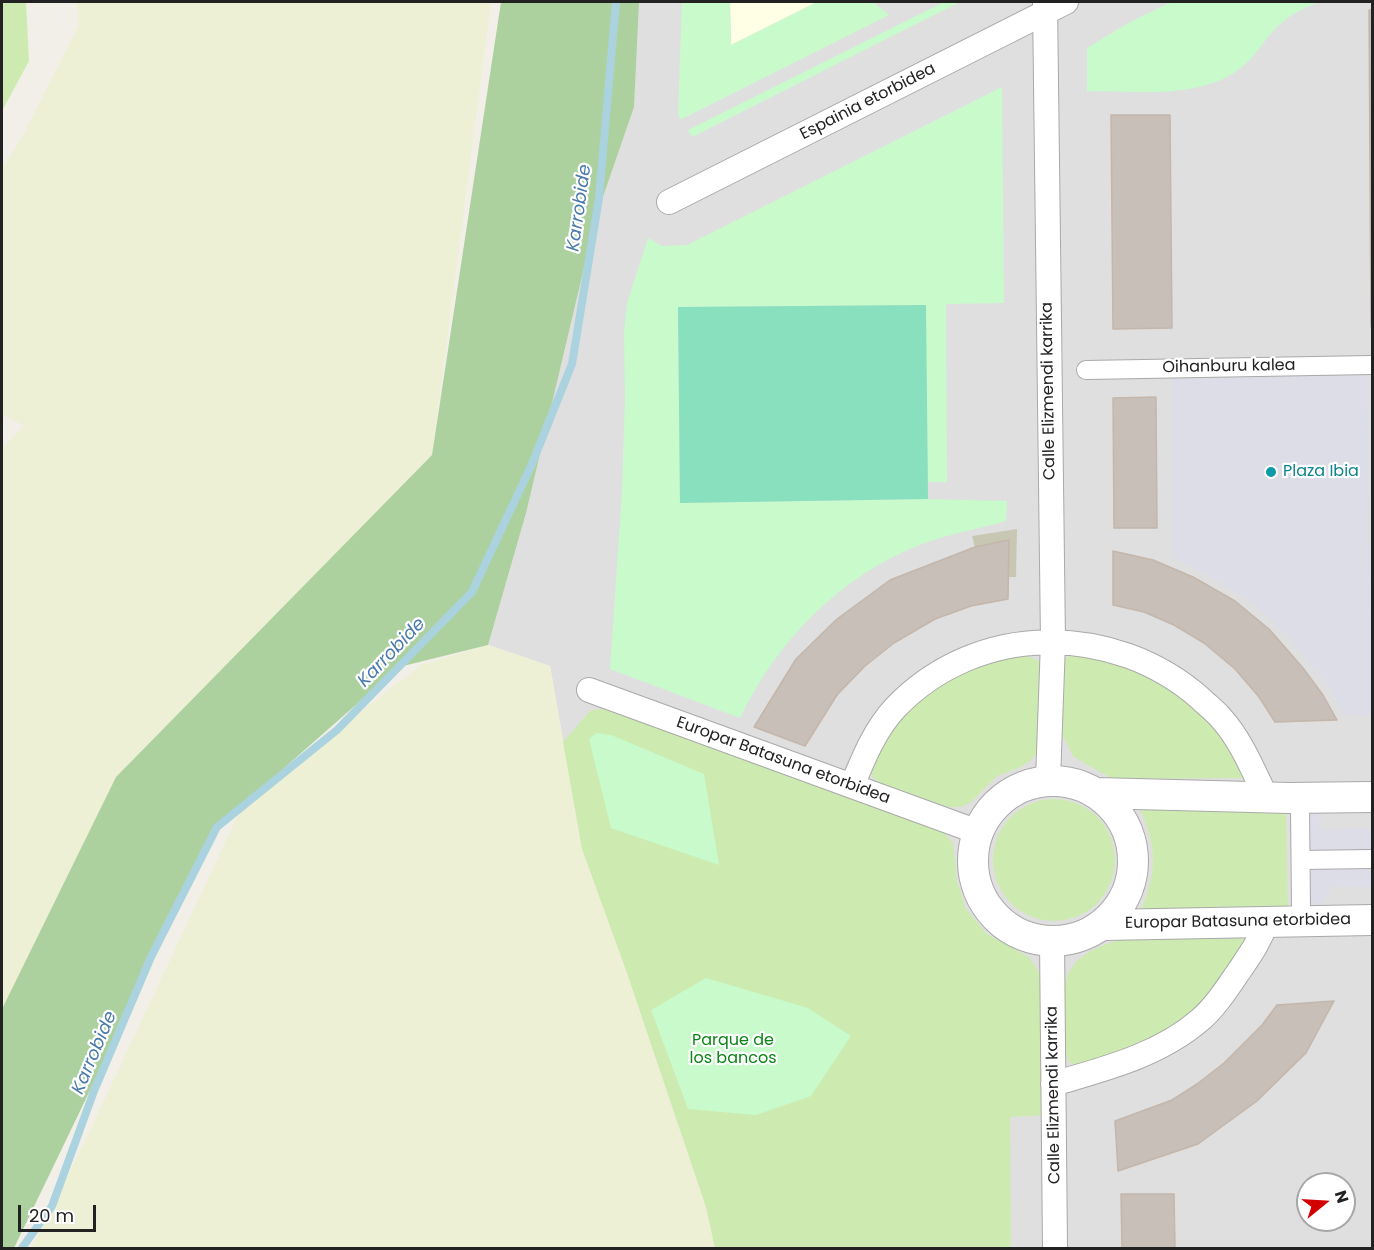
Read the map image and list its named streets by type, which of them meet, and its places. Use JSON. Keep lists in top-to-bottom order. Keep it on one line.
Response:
{"streets":{"street":["Espainia etorbidea","Oihanburu kalea","Calle Elizmendi karrika","Europar Batasuna etorbidea"]},"crossings":[["Espainia etorbidea","Calle Elizmendi karrika"],["Calle Elizmendi karrika","Europar Batasuna etorbidea"]],"water":["Karrobide"],"parks":["Parque de los bancos"],"places":["Plaza Ibia"],"scale_bar":"20 m","north":"right"}
